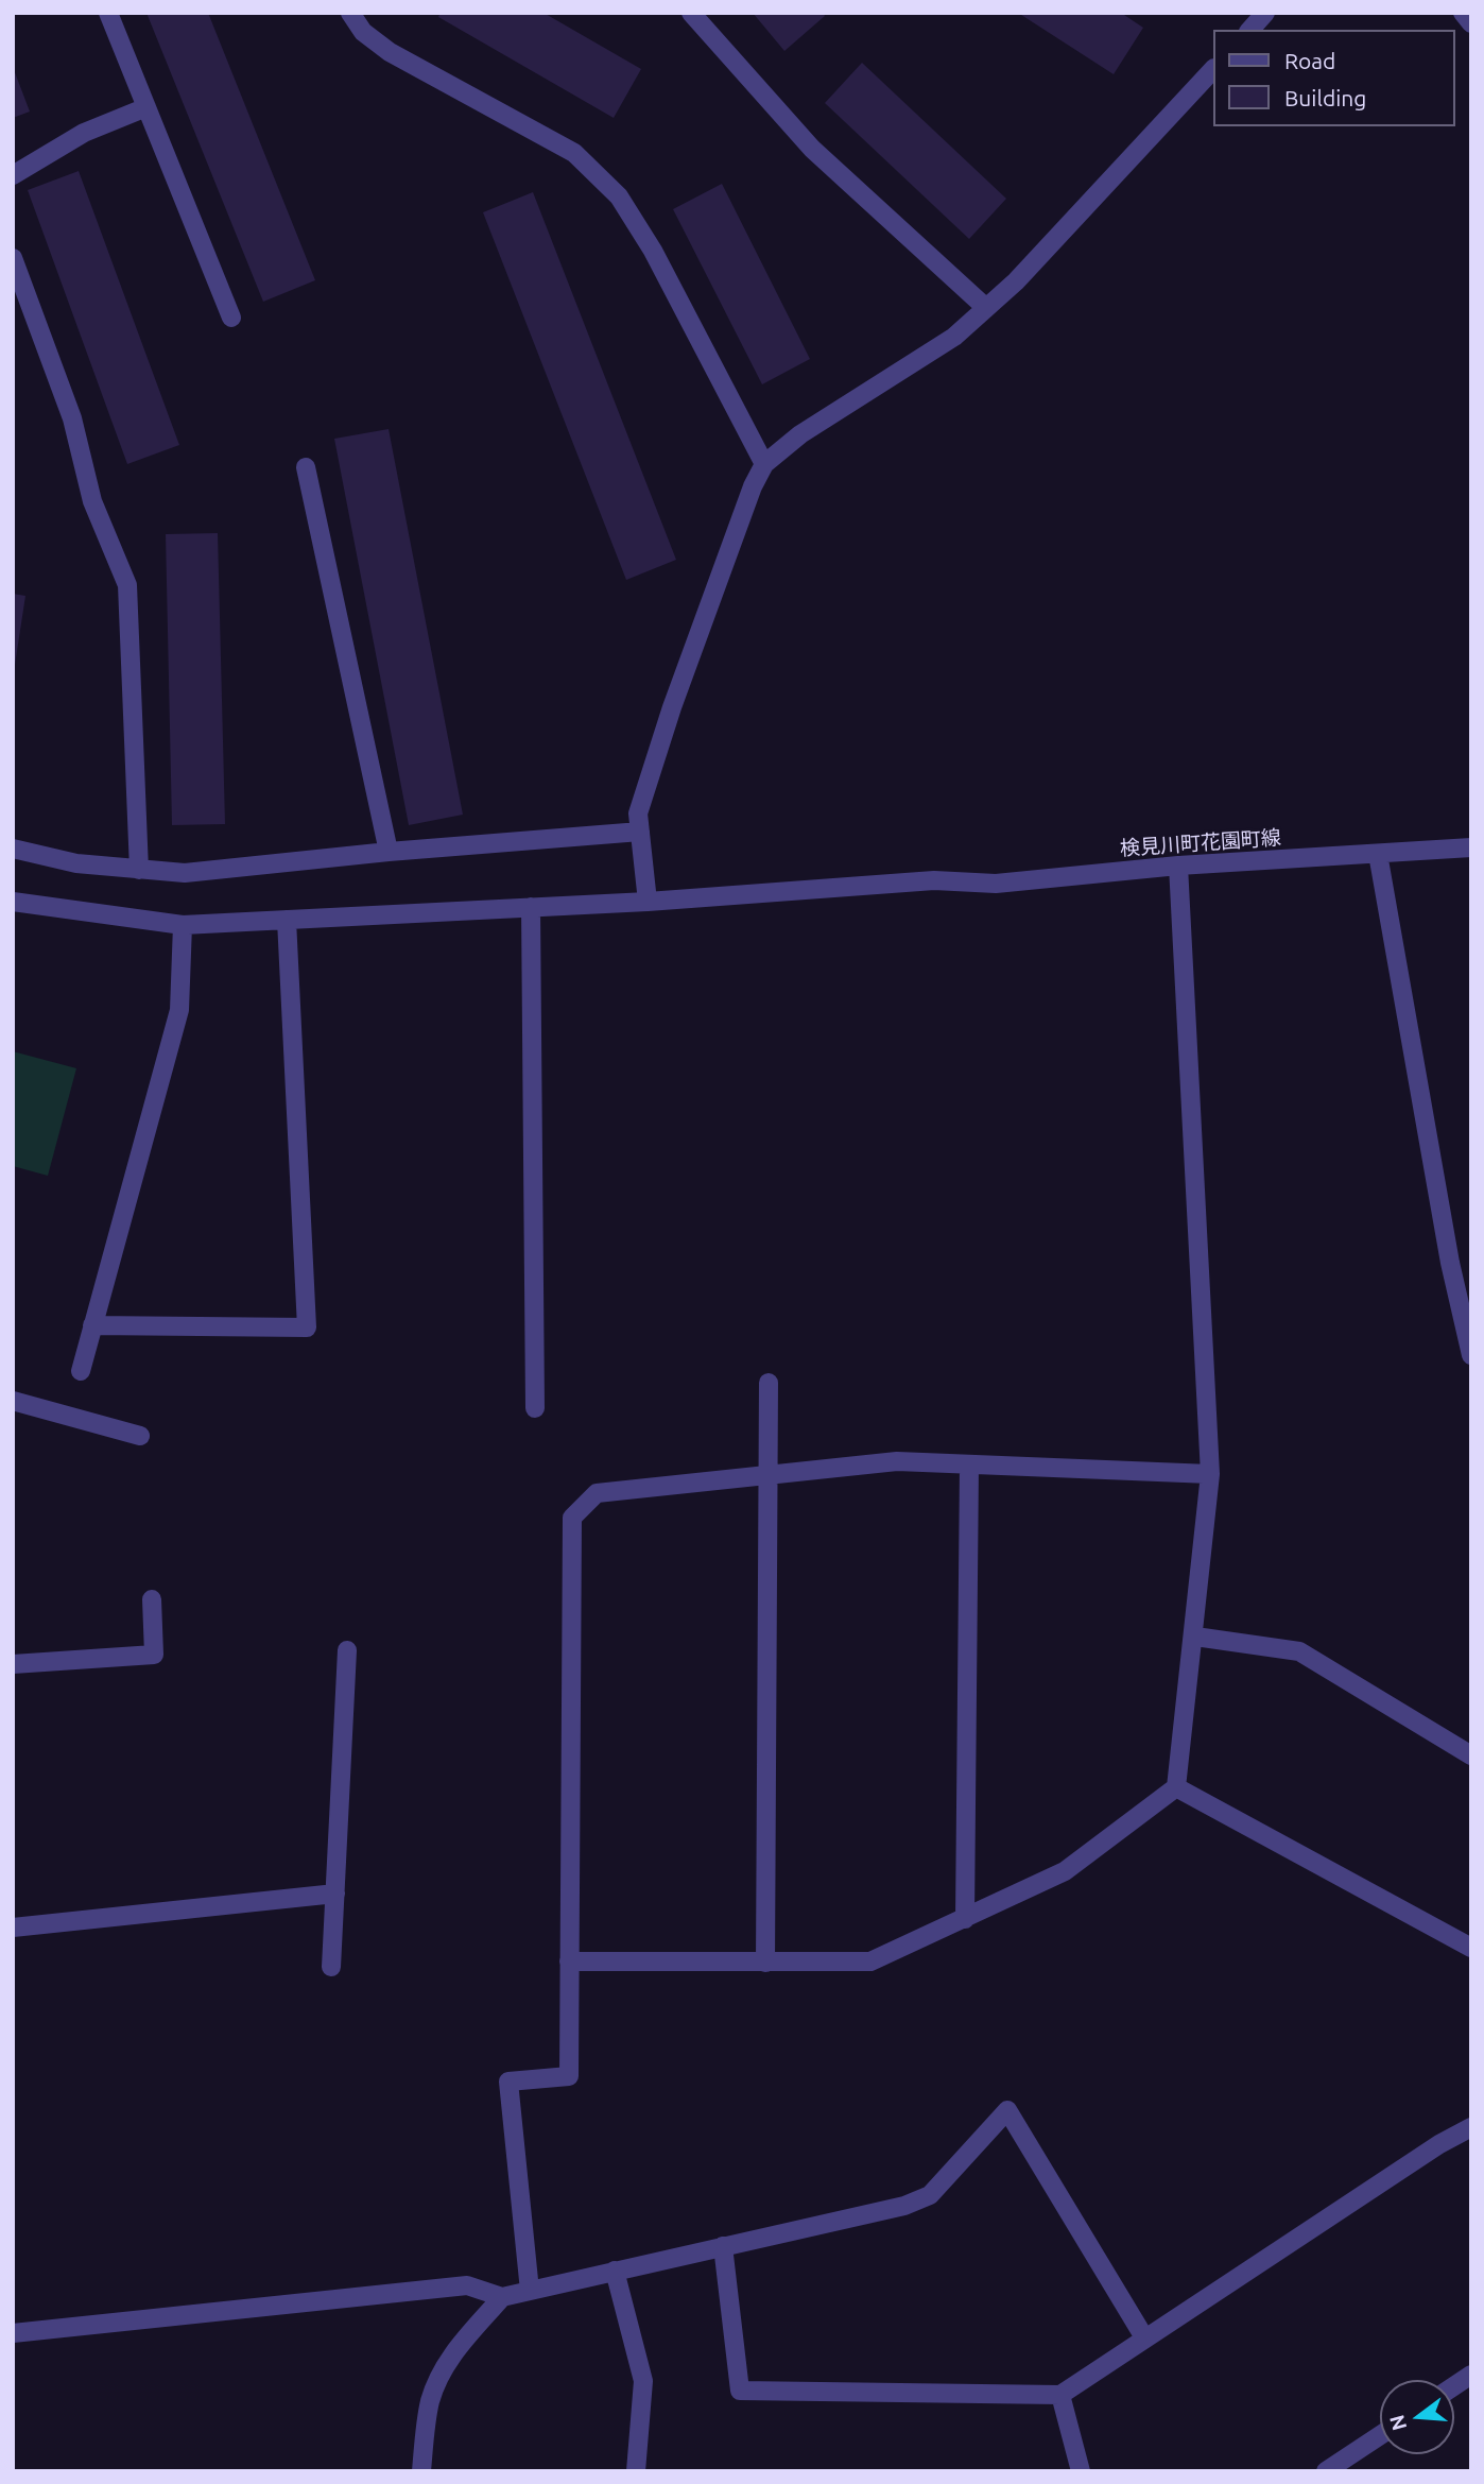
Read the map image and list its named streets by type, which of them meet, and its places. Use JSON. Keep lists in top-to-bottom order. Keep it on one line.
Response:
{"streets":{"street":["検見川町花園町線"]},"legend":["Road","Building"],"north":"left"}
